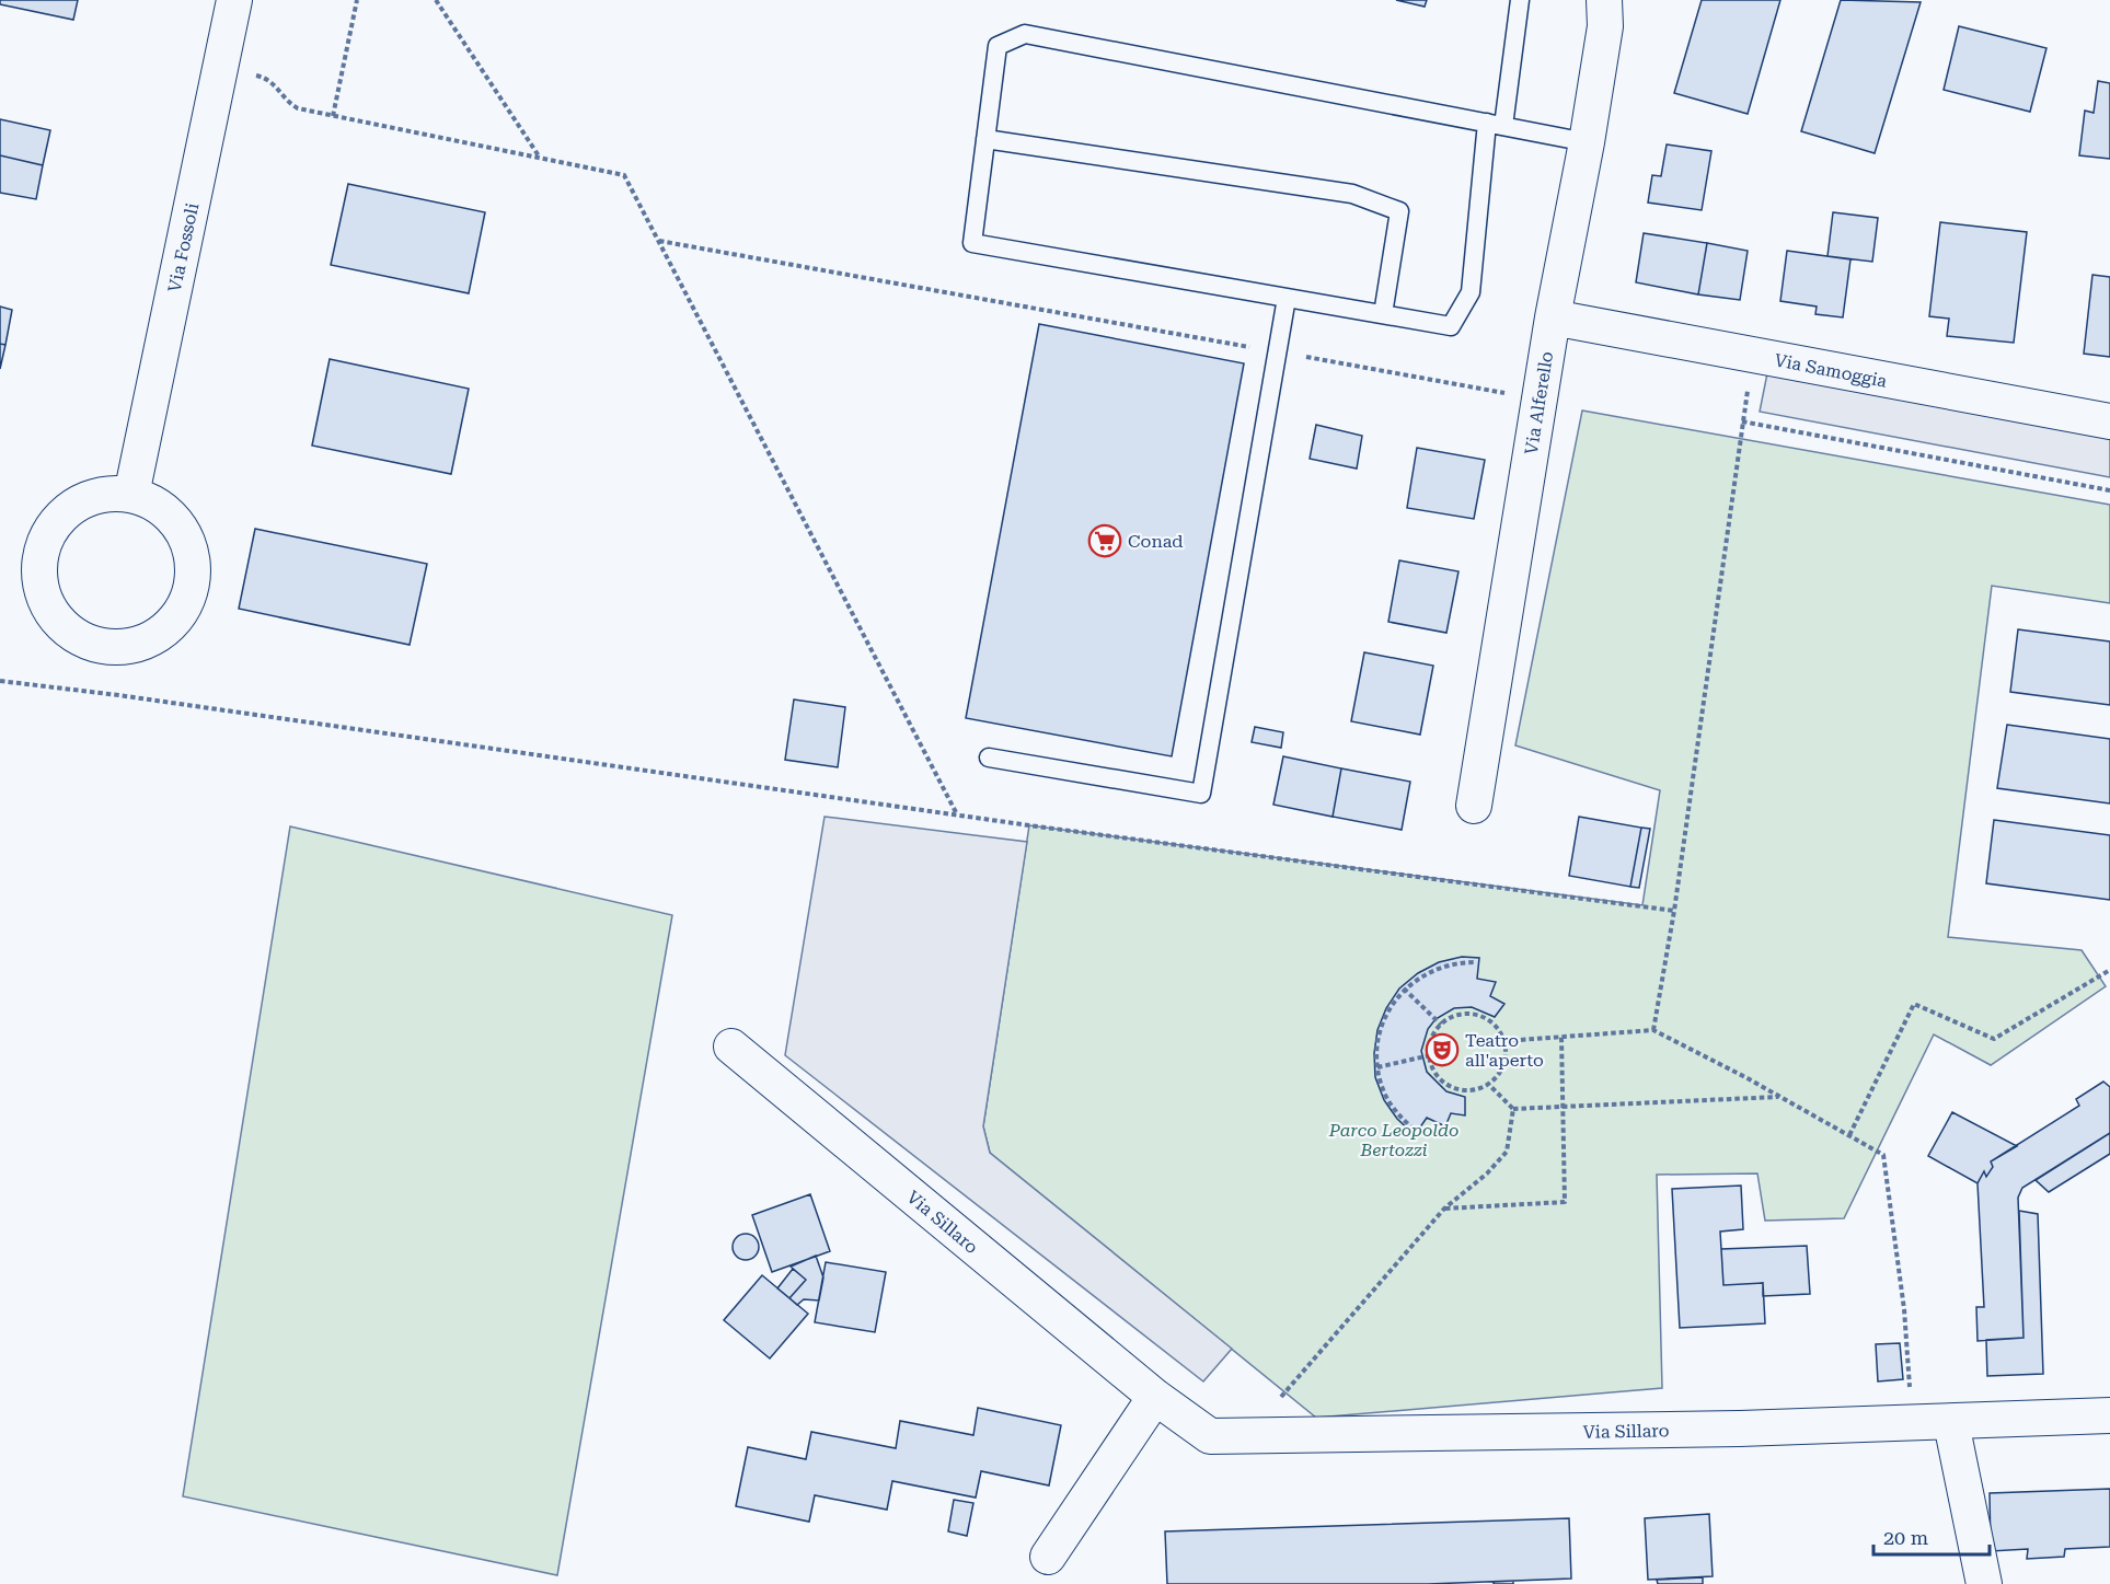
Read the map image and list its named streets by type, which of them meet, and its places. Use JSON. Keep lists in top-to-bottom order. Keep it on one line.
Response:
{"streets":{"street":["Via Fossoli","Via Samoggia","Via Alferello","Via Sillaro"]},"crossings":[["Via Samoggia","Via Alferello"]],"parks":["Parco Leopoldo Bertozzi"],"places":{"supermarket":["Conad"],"theatre":["Teatro all'aperto"]},"scale_bar":"20 m"}
